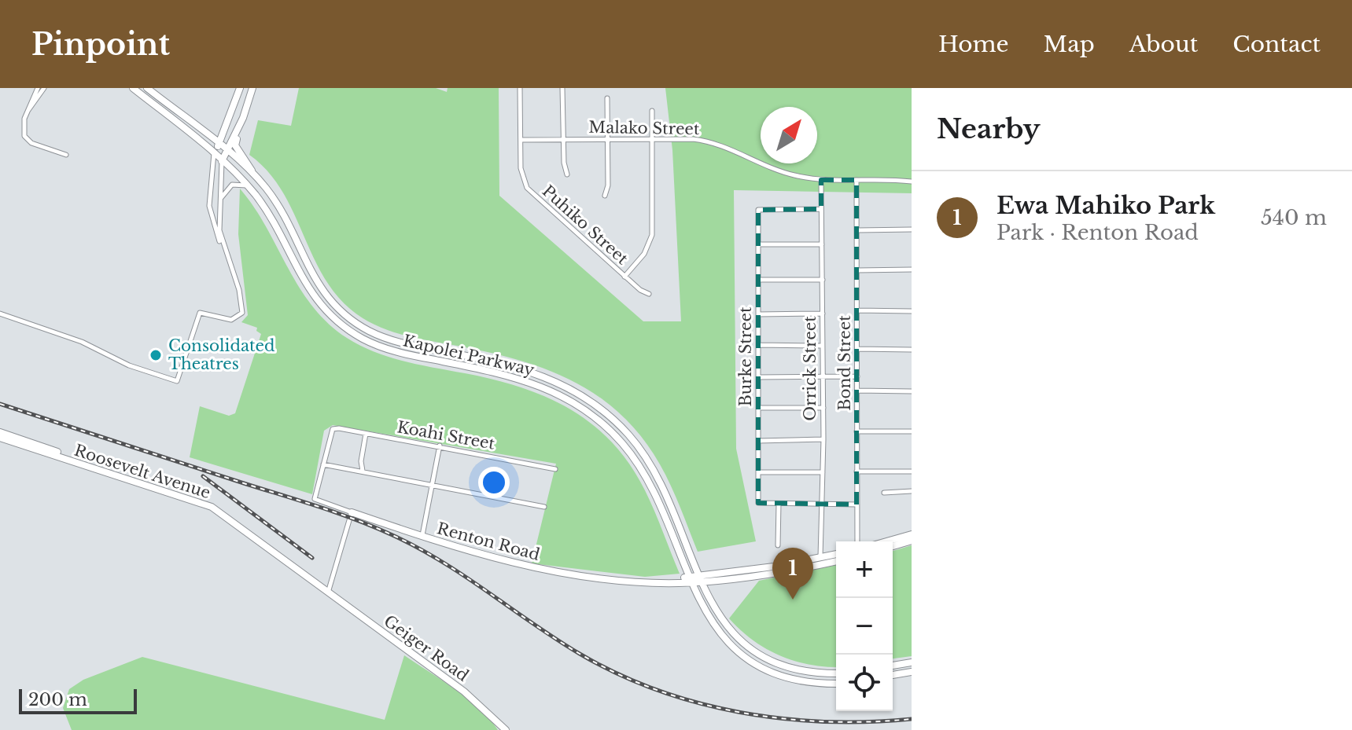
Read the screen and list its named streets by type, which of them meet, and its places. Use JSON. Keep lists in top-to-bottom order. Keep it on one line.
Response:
{"streets":{"main road":["Kapolei Parkway","Roosevelt Avenue","Renton Road","Geiger Road"],"street":["Malako Street","Puhiko Street","Burke Street","Bond Street","Orrick Street","Koahi Street"]},"crossings":[["Malako Street","Puhiko Street"],["Malako Street","Bond Street"],["Malako Street","Orrick Street"],["Kapolei Parkway","Renton Road"],["Burke Street","Orrick Street"],["Orrick Street","Renton Road"],["Koahi Street","Renton Road"],["Roosevelt Avenue","Geiger Road"]],"places":["Consolidated Theatres"],"scale_bar":"200 m","north":"top right","page":{"header":"Pinpoint","nav":["Home","Map","About","Contact"],"heading":"Nearby","list":[{"mark":"1","name":"Ewa Mahiko Park","note":"Park · Renton Road","value":"540 m"}],"map_buttons":["+","−"],"pins":"1","scale":"200 m"}}
